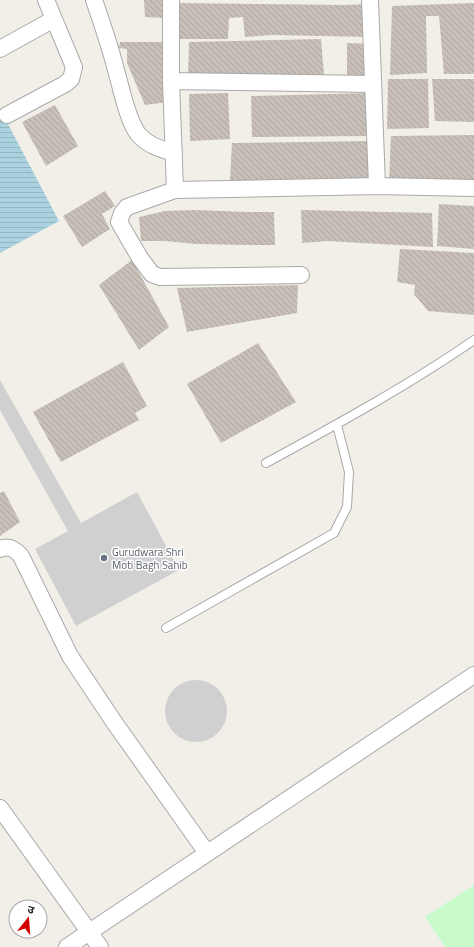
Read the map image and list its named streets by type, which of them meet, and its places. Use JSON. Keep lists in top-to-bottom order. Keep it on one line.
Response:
{"places":["Gurudwara Shri Moti Bagh Sahib"],"north":"top"}
